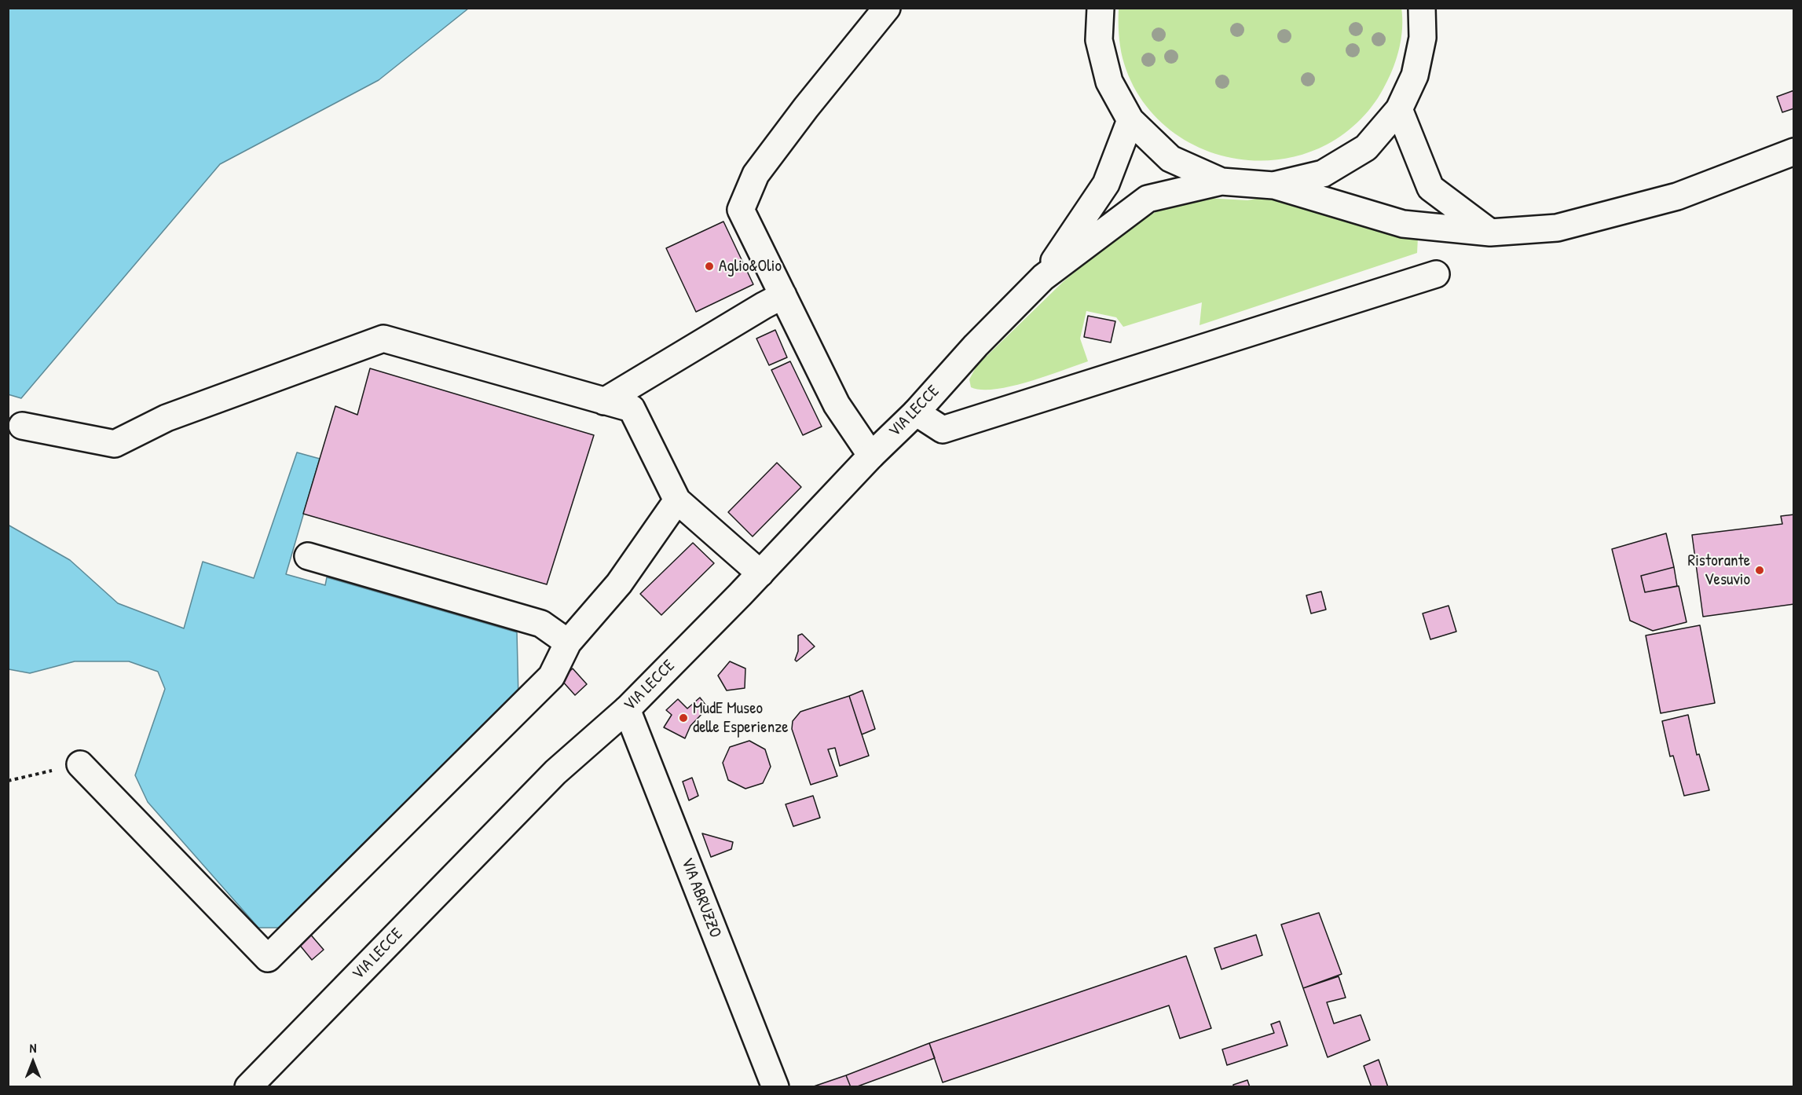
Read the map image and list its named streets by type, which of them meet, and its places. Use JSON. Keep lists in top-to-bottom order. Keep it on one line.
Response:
{"streets":{"main road":["VIA LECCE","VIA ABRUZZO"]},"crossings":[["VIA LECCE","VIA ABRUZZO"]],"places":["Aglio&Olio","Ristorante Vesuvio","MudE Museo delle Esperienze"],"north":"top"}
